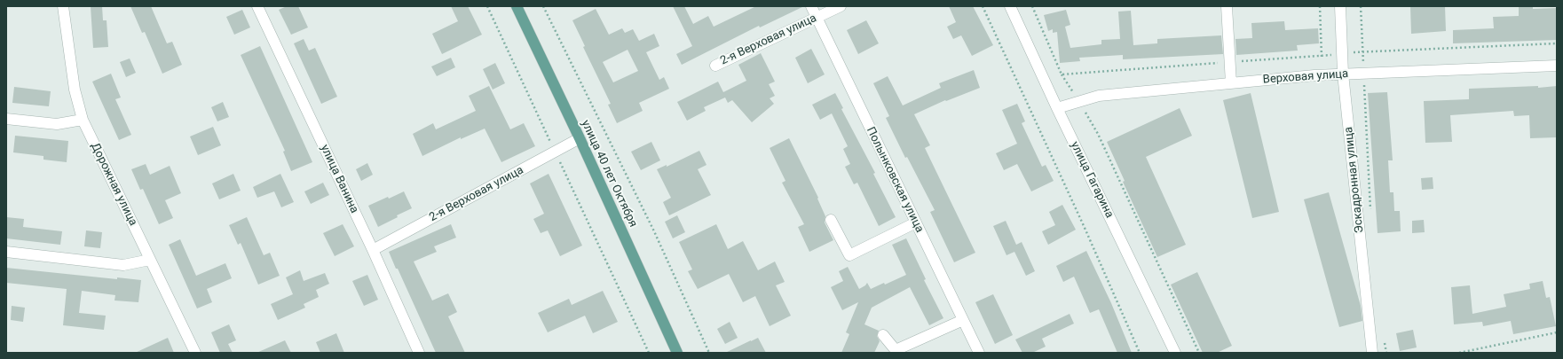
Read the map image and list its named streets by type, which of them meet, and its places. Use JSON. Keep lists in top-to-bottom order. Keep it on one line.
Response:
{"streets":{"main road":["улица 40 лет Октября"],"street":["2-я Верховая улица","Верховая улица","улица Ванина","Полынковская улица","улица Гагарина","Эскадронная улица","Дорожная улица"]},"crossings":[["2-я Верховая улица","улица 40 лет Октября"],["2-я Верховая улица","улица Ванина"],["2-я Верховая улица","Полынковская улица"],["Верховая улица","улица Гагарина"],["Верховая улица","Эскадронная улица"]]}
